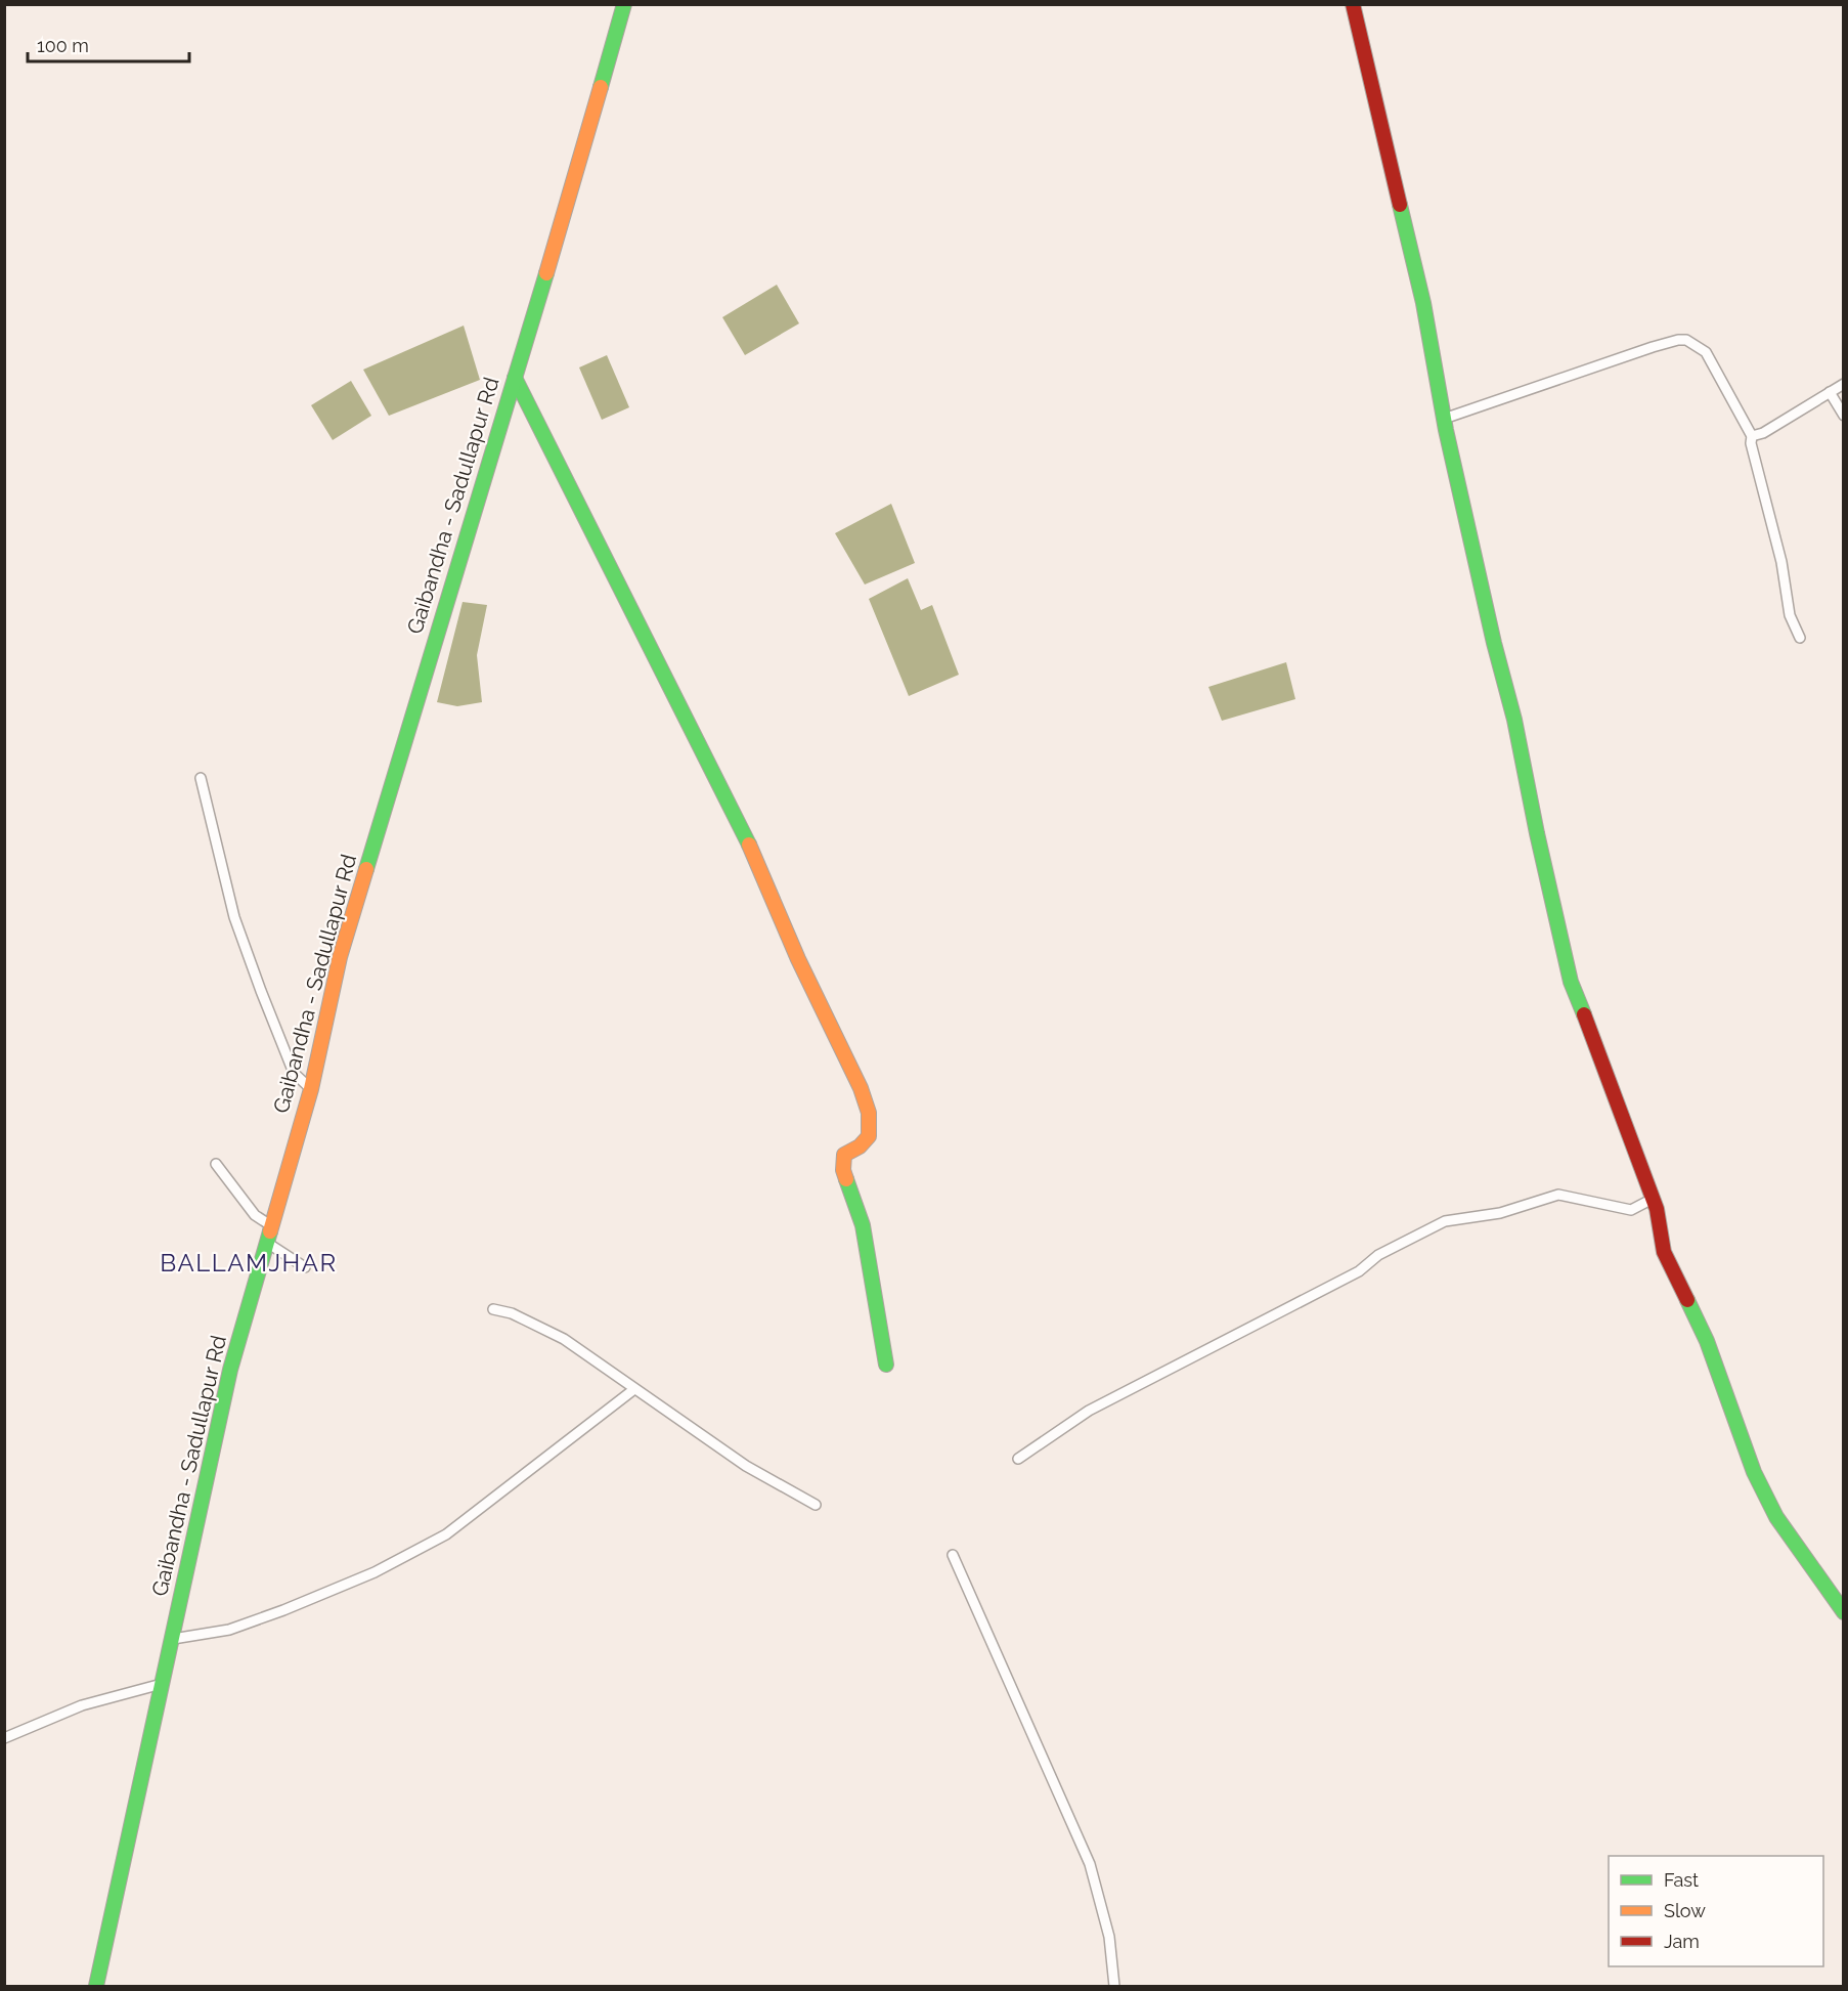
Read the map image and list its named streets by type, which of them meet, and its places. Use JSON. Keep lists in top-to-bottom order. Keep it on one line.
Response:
{"streets":{"street":["Gaibandha - Sadullapur Rd"]},"districts":["BALLAMJHAR"],"legend":["Fast","Slow","Jam"],"scale_bar":"100 m"}
